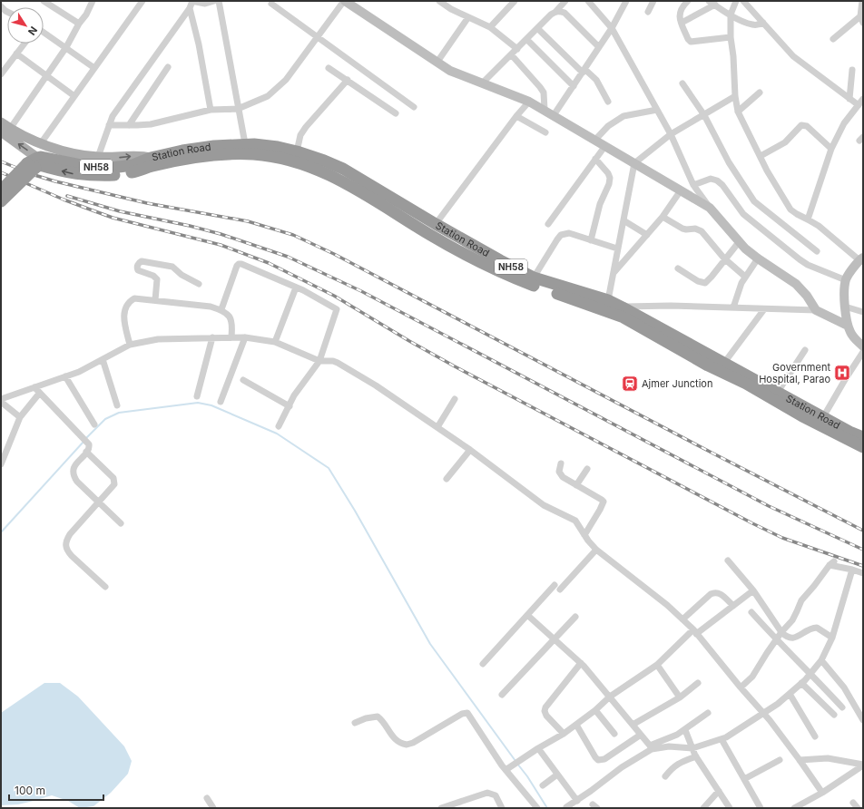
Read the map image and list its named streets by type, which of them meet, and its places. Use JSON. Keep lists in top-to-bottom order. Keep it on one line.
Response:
{"streets":{"highway":["Station Road","NH58"]},"places":{"hospital":["Government Hospital, Parao"],"station":["Ajmer Junction"]},"scale_bar":"100 m","north":"bottom right"}
